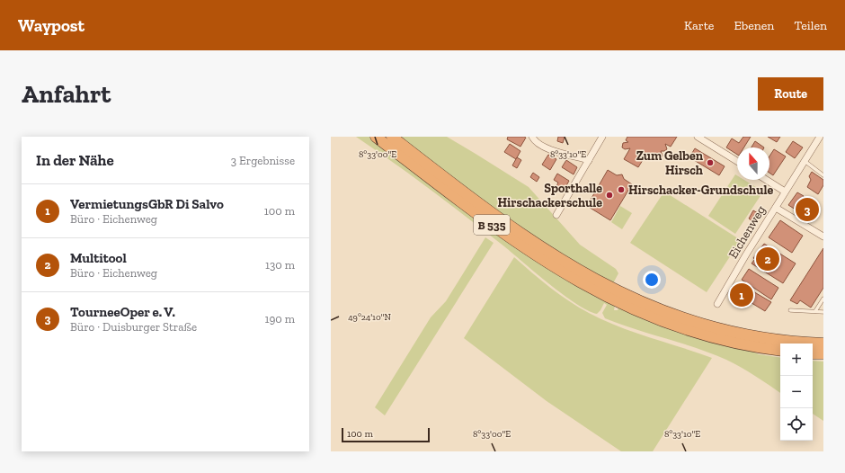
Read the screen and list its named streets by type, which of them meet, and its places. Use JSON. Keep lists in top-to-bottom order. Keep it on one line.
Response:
{"streets":{"highway":["B 535"],"street":["Eichenweg"]},"places":["Zum Gelben Hirsch","Hirschacker-Grundschule","Sporthalle Hirschackerschule"],"scale_bar":"100 m","north":"top","page":{"header":"Waypost","nav":["Karte","Ebenen","Teilen"],"buttons":"Route","title":"Anfahrt","heading":["In der Nähe","3 Ergebnisse"],"list":[{"mark":"1","name":"VermietungsGbR Di Salvo","note":"Büro · Eichenweg","value":"100 m"},{"mark":"2","name":"Multitool","note":"Büro · Eichenweg","value":"130 m"},{"mark":"3","name":"TourneeOper e. V.","note":"Büro · Duisburger Straße","value":"190 m"}],"pins":["3","2","1"],"map_buttons":["+","−"],"scale":"100 m"},"coordinates":["8°33'00\"E","8°33'10\"E","49°24'10\"N"]}
